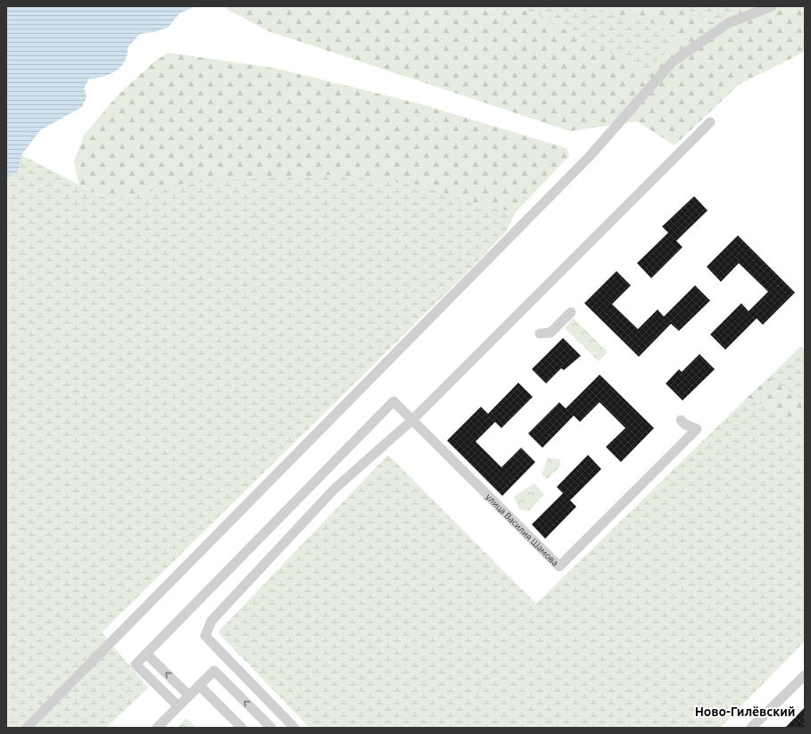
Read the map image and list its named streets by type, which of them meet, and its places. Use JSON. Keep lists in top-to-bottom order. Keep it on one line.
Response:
{"streets":{"street":["улица Василия Шамова"]},"districts":["Ново-Гилёвский"]}
